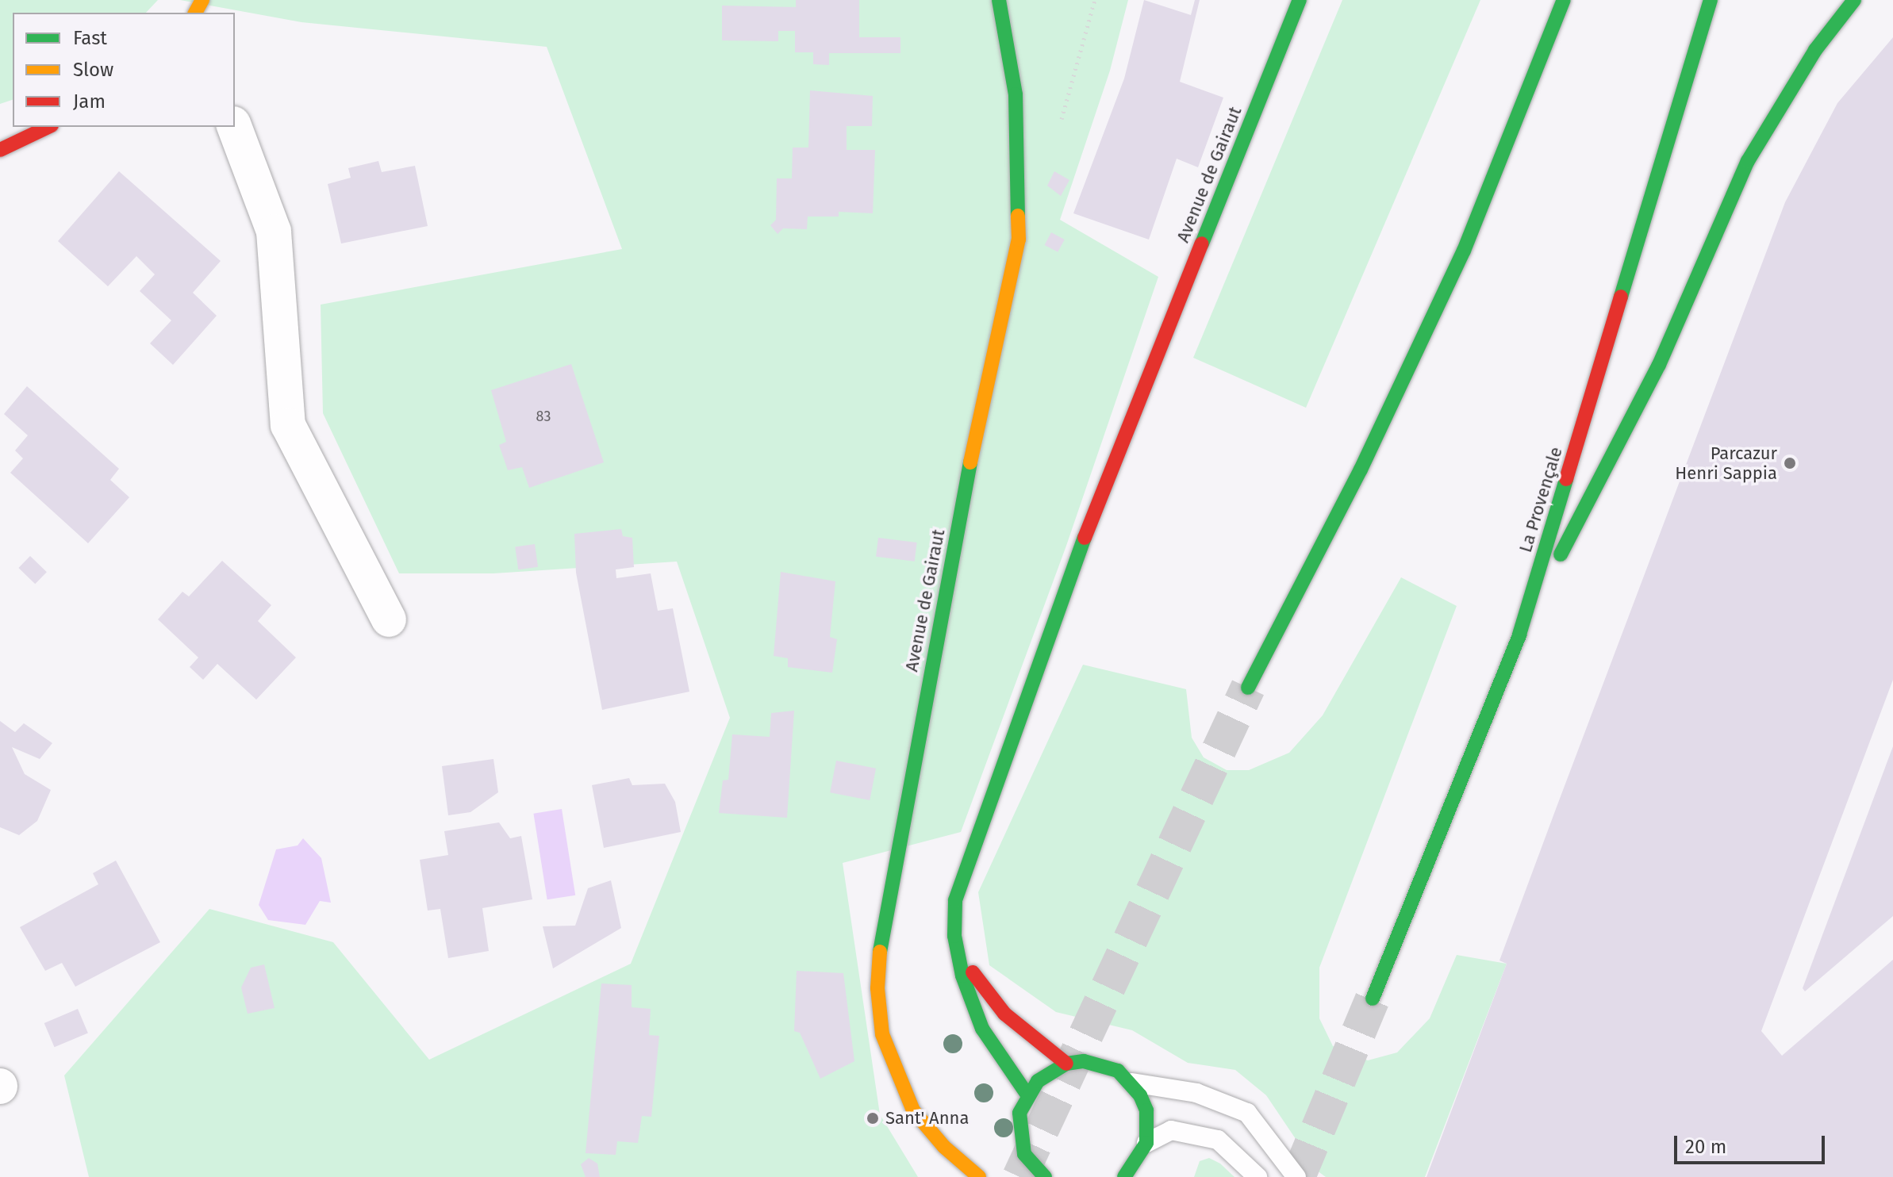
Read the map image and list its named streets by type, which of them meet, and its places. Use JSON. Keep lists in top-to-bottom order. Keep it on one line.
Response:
{"streets":{"main road":["Avenue de Gairaut","La Provençale"]},"places":["Parcazur Henri Sappia","Sant' Anna"],"house_numbers":["83"],"legend":["Fast","Slow","Jam"],"scale_bar":"20 m"}
